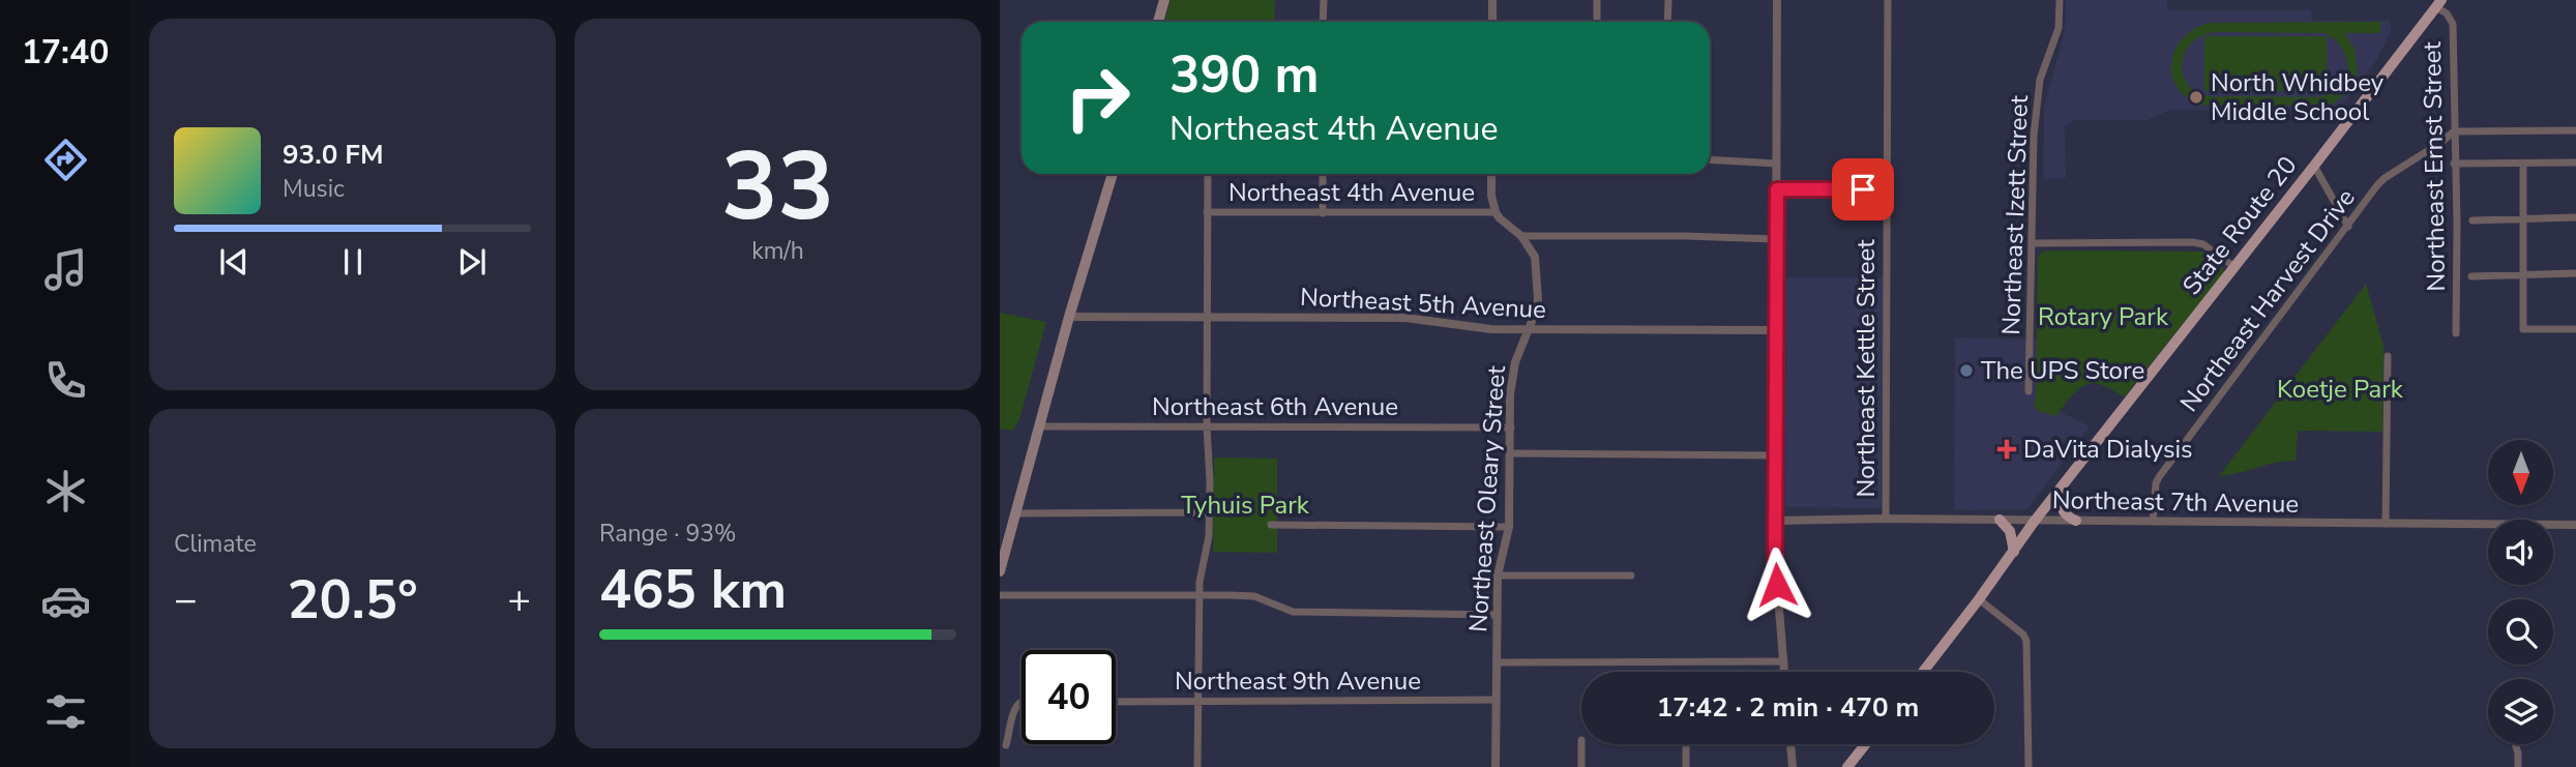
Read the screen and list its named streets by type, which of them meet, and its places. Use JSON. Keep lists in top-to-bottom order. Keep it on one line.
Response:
{"streets":{"main road":["State Route 20"],"street":["Northeast Ernst Street","Northeast 4th Avenue","Northeast Izett Street","Northeast Harvest Drive","Northeast 5th Avenue","Northeast Kettle Street","Northeast 6th Avenue","Northeast Oleary Street","Northeast 7th Avenue","Northeast 9th Avenue"]},"crossings":[["Northeast Ernst Street","State Route 20"],["Northeast Ernst Street","Northeast Harvest Drive"],["Northeast 4th Avenue","Northeast Oleary Street"],["State Route 20","Northeast 7th Avenue"],["Northeast Harvest Drive","Northeast 7th Avenue"],["Northeast 5th Avenue","Northeast Oleary Street"],["Northeast Kettle Street","Northeast 7th Avenue"],["Northeast 6th Avenue","Northeast Oleary Street"],["Northeast Oleary Street","Northeast 9th Avenue"]],"parks":["Rotary Park","Koetje Park","Tyhuis Park"],"places":{"other":["North Whidbey Middle School","The UPS Store"],"health":["DaVita Dialysis"]},"north":"bottom","page":{"tabs":"17:40","tile":[["33","km/h"],"Climate",["Range · 93%","465 km"]],"turn":["390 m","Northeast 4th Avenue"],"song":["93.0 FM","Music"],"heat":["−","20.5°","+"],"limit":"40","trip":"17:42 · 2 min · 470 m"}}
